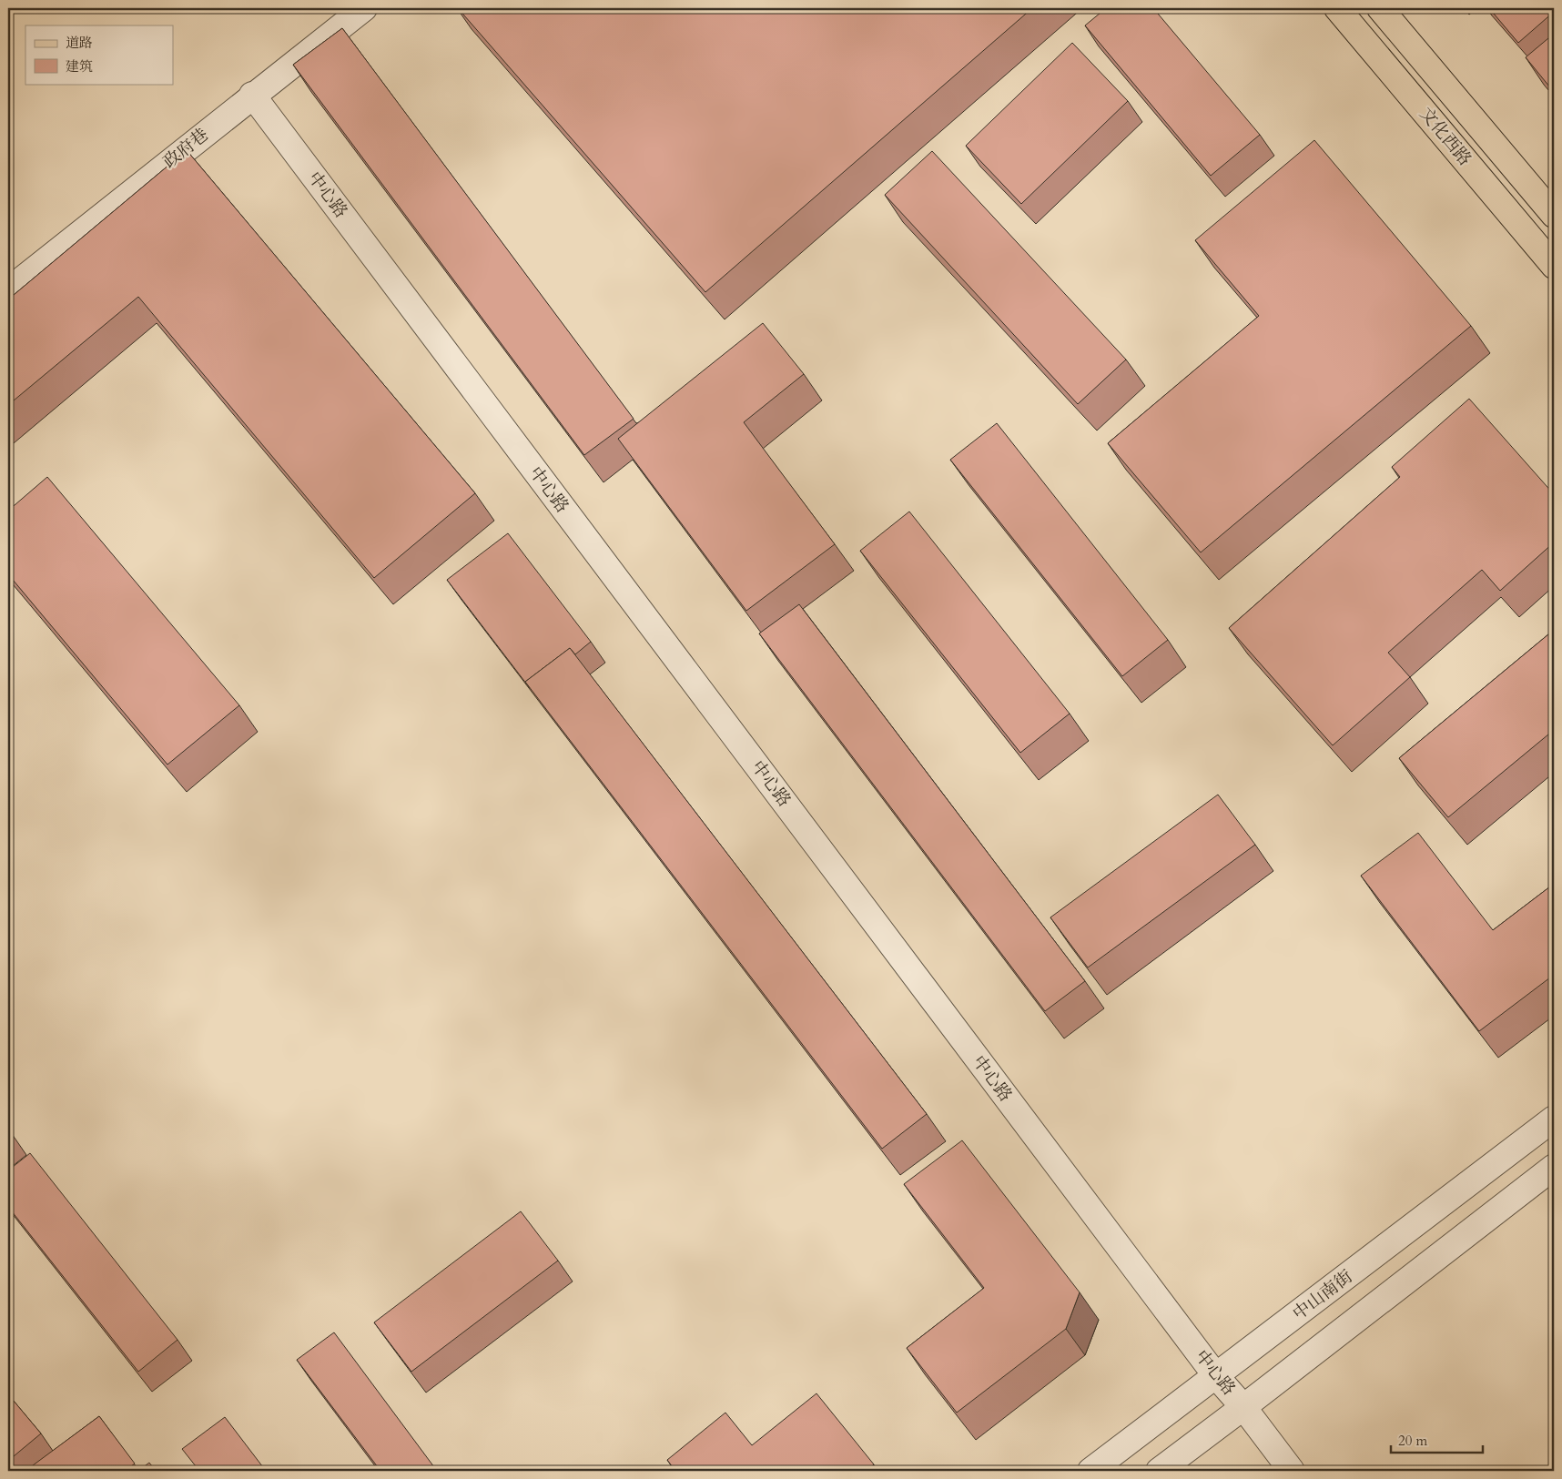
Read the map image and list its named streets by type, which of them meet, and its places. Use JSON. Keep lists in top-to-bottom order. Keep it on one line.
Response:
{"streets":{"main road":["文化西路"],"street":["政府巷","中心路","中山南街"]},"crossings":[["政府巷","中心路"],["中心路","中山南街"]],"legend":["道路","建筑"],"scale_bar":"20 m"}
